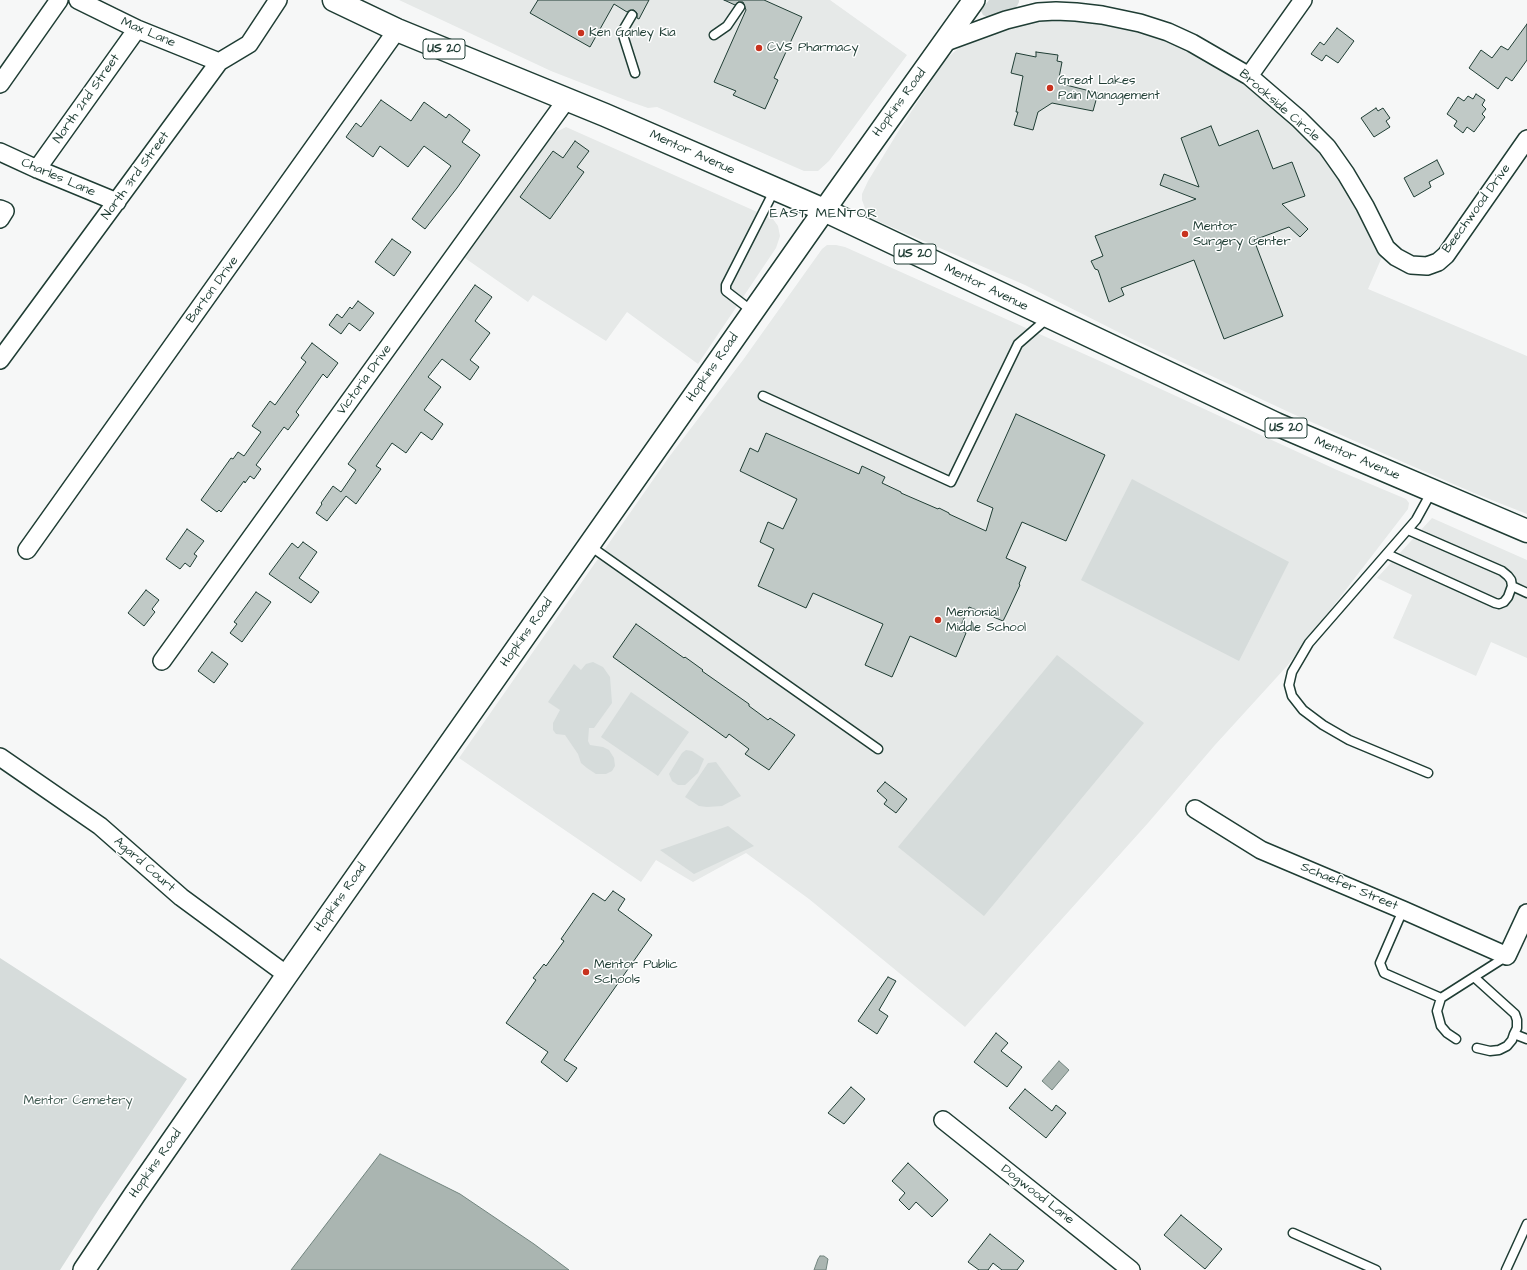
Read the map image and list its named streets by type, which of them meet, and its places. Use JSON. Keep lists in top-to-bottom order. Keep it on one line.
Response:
{"streets":{"main road":["US 20","Mentor Avenue"],"street":["Max Lane","North 2nd Street","Hopkins Road","Brookside Circle","North 3rd Street","Charles Lane","Beechwood Drive","Barton Drive","Victoria Drive","Agard Court","Schaefer Street","Dogwood Lane"]},"crossings":[["Max Lane","North 2nd Street"],["Max Lane","North 3rd Street"],["North 2nd Street","Charles Lane"],["Hopkins Road","Brookside Circle"],["Hopkins Road","Mentor Avenue"],["Hopkins Road","Agard Court"],["Brookside Circle","Beechwood Drive"],["Mentor Avenue","Barton Drive"],["Mentor Avenue","Victoria Drive"],["North 3rd Street","Charles Lane"]],"districts":["EAST MENTOR"],"parks":["Mentor Cemetery"],"places":["Ken Ganley Kia","CVS Pharmacy","Great Lakes Pain Management","Mentor Surgery Center","Memorial Middle School","Mentor Public Schools"]}
